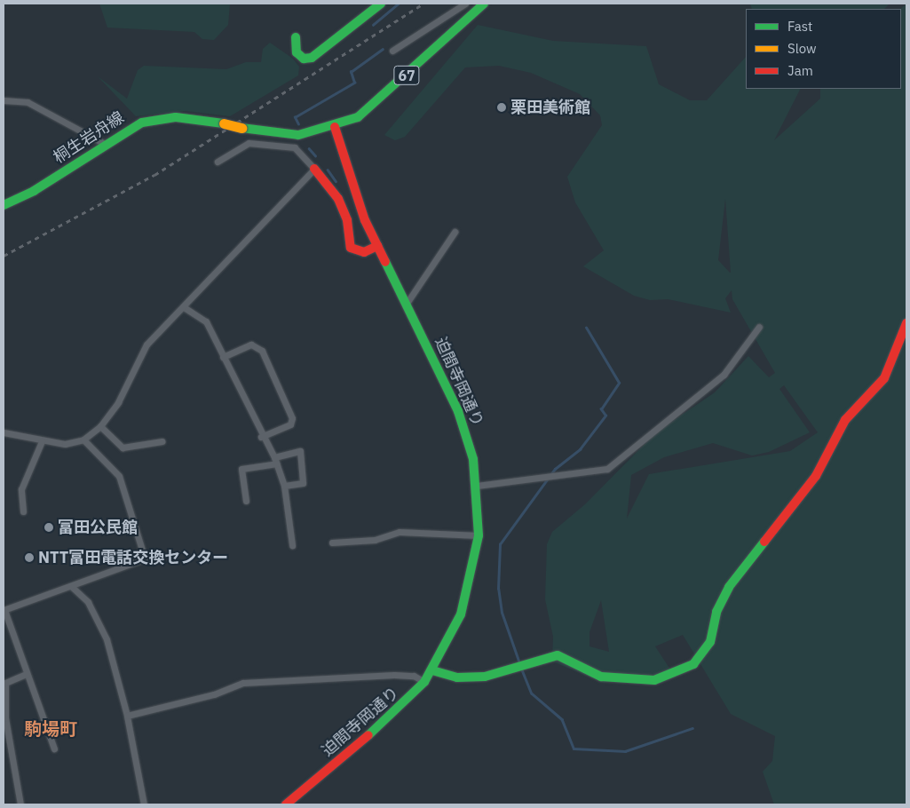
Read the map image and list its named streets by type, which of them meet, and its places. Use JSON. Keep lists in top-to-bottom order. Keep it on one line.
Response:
{"streets":{"street":["67","桐生岩舟線","迫間寺岡通り"]},"crossings":[["67","桐生岩舟線"],["67","迫間寺岡通り"],["桐生岩舟線","迫間寺岡通り"]],"districts":["駒場町"],"places":["栗田美術館","富田公民館","NTT富田電話交換センター"],"legend":["Fast","Slow","Jam"]}
